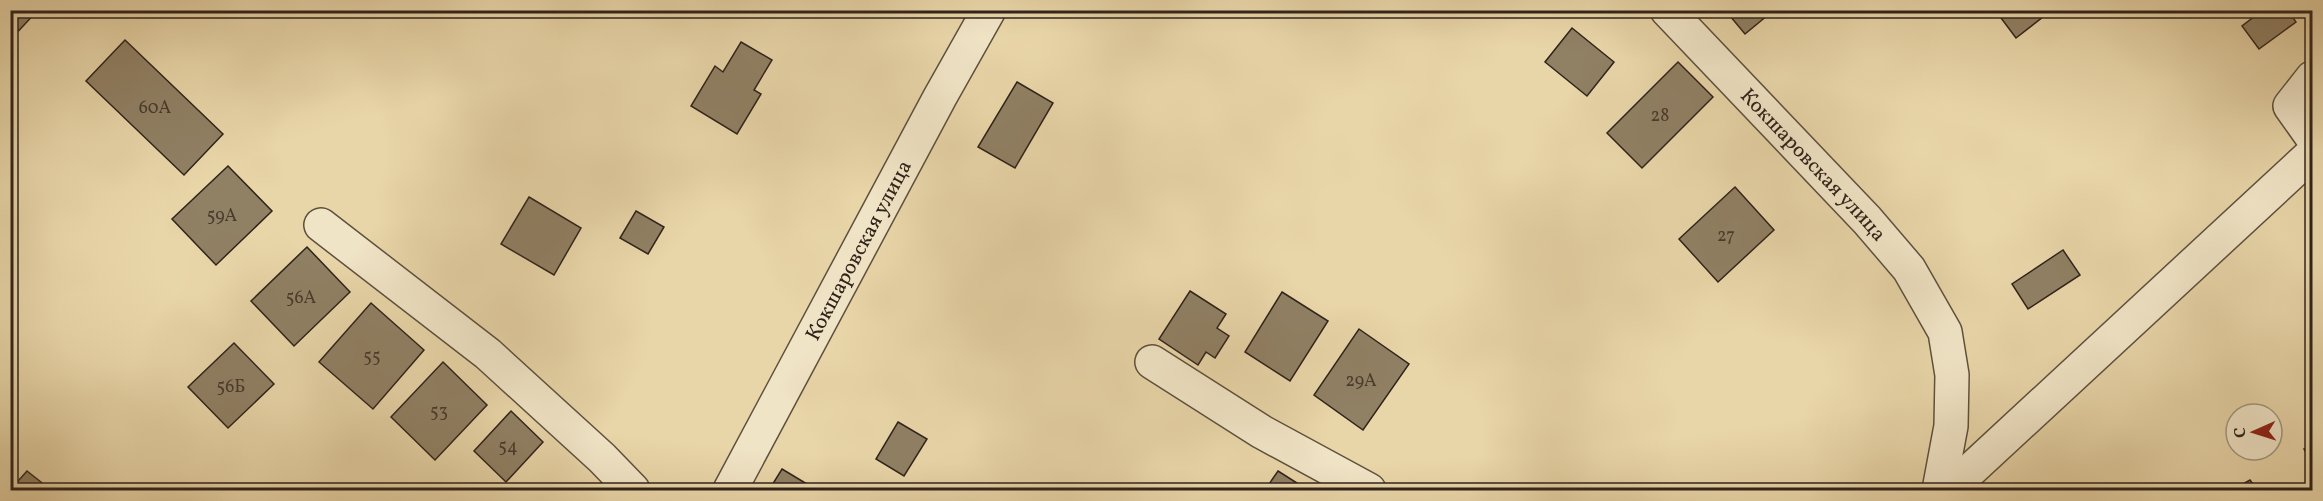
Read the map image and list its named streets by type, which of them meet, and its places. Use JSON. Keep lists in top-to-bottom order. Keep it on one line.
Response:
{"streets":{"street":["Кокшаровская улица"]},"house_numbers":["60А","28","59А","27","56А","55","29А","56Б","53","54"],"north":"left"}
